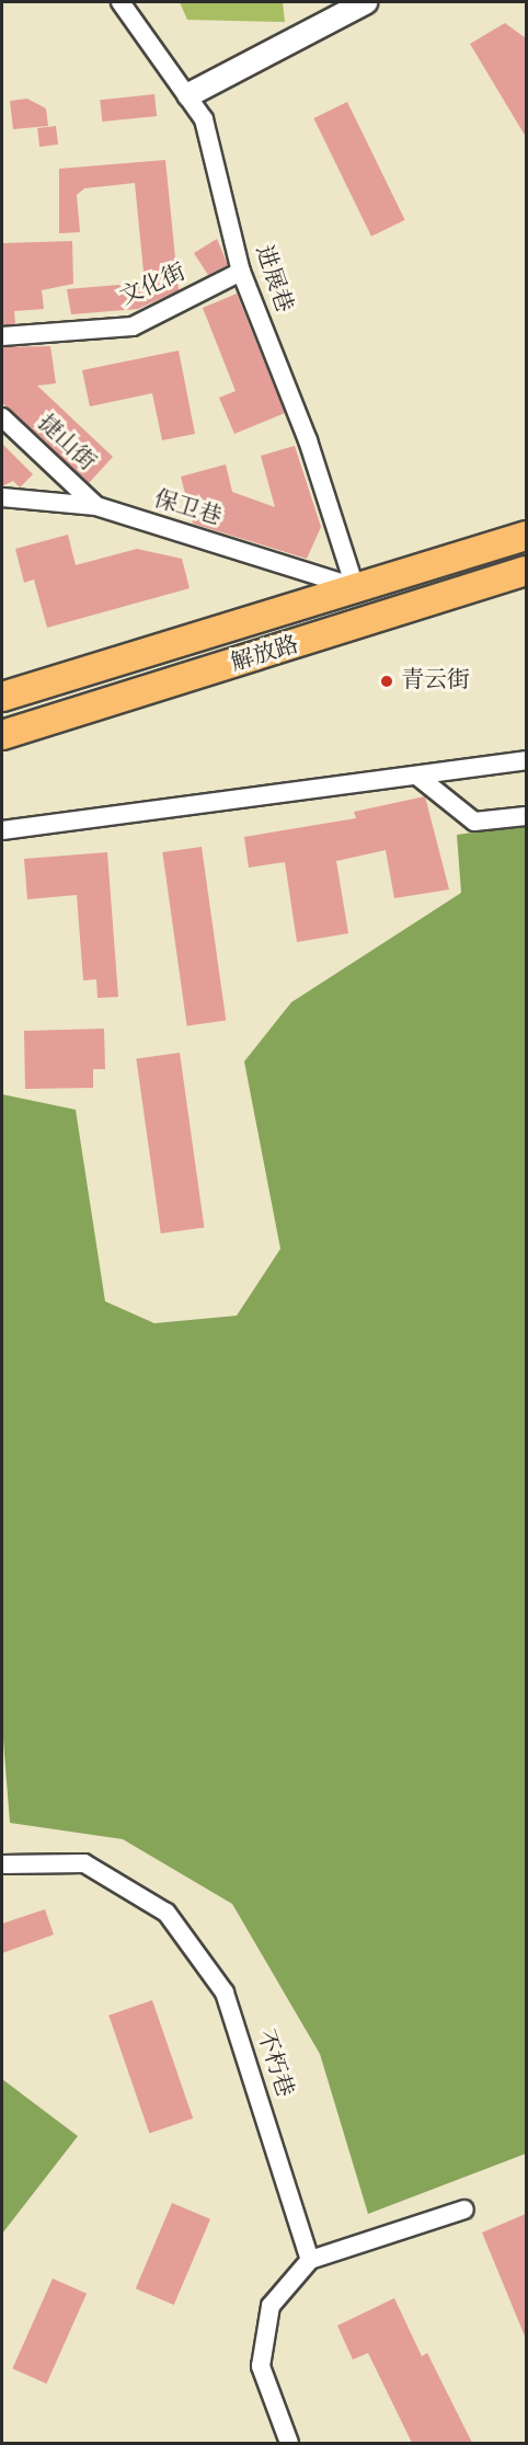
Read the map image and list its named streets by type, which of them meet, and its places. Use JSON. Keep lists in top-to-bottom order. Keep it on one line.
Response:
{"streets":{"main road":["解放路"],"street":["进展巷","文化街","捷山街","保卫巷","不朽巷"]},"crossings":[["进展巷","文化街"],["进展巷","保卫巷"],["进展巷","解放路"],["捷山街","保卫巷"],["保卫巷","解放路"]],"places":["青云街"]}
